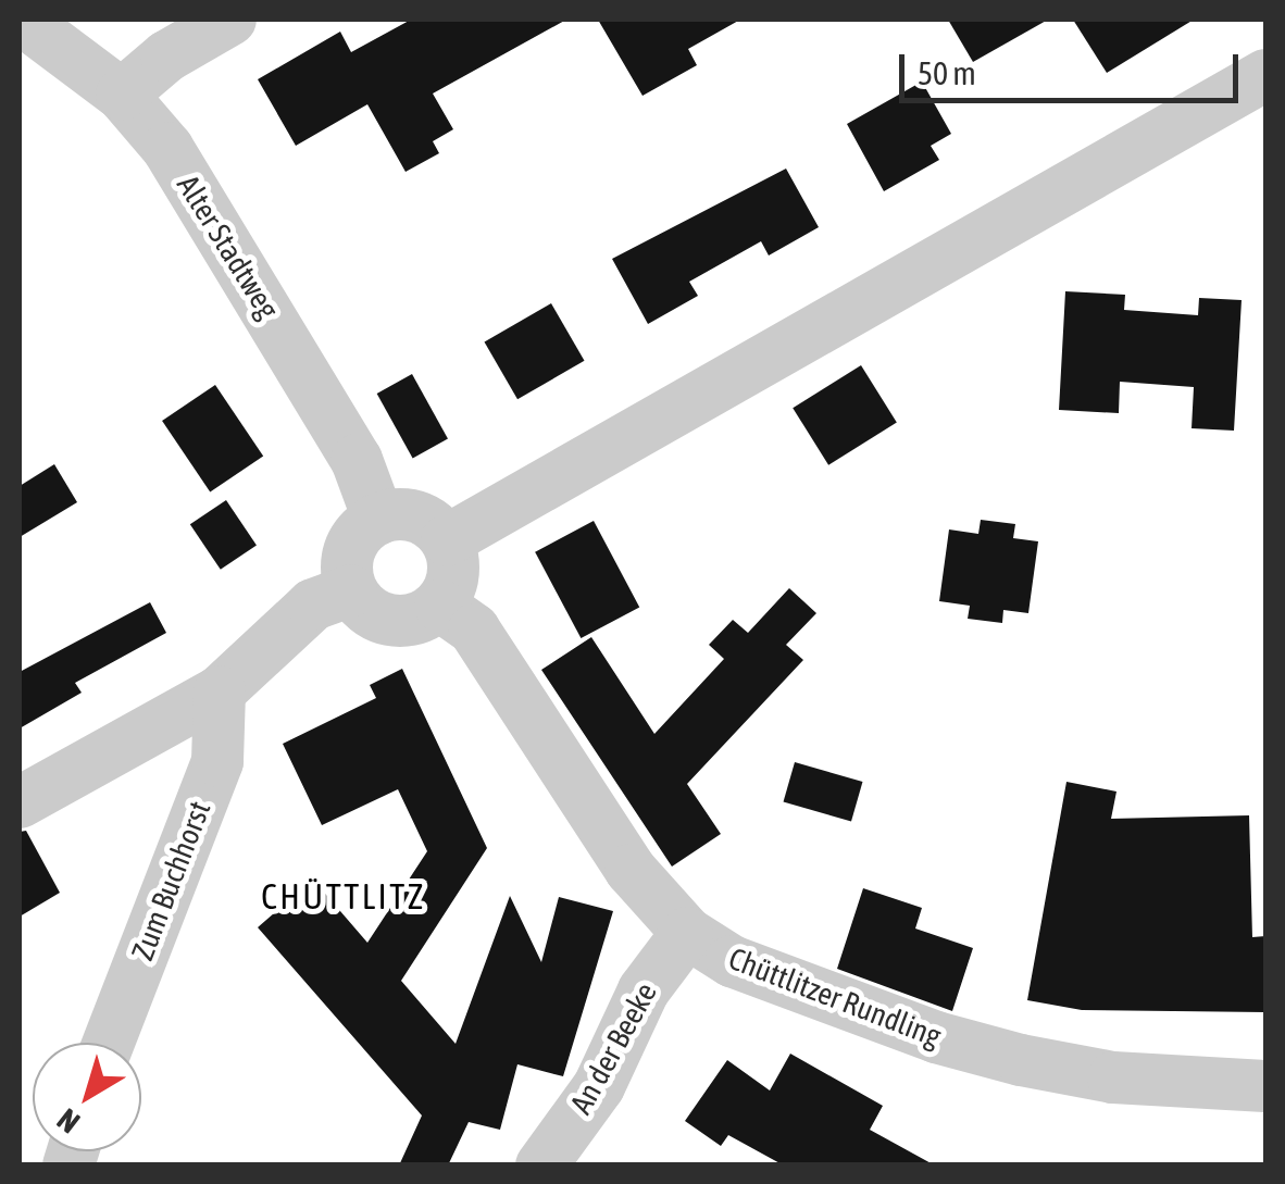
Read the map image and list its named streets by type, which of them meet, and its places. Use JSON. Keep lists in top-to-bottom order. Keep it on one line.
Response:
{"streets":{"street":["Alter Stadtweg","Zum Buchhorst","Chüttlitzer Rundling","An der Beeke"]},"crossings":[["Alter Stadtweg","Chüttlitzer Rundling"],["Chüttlitzer Rundling","An der Beeke"]],"districts":["CHÜTTLITZ"],"scale_bar":"50 m","north":"bottom left"}
